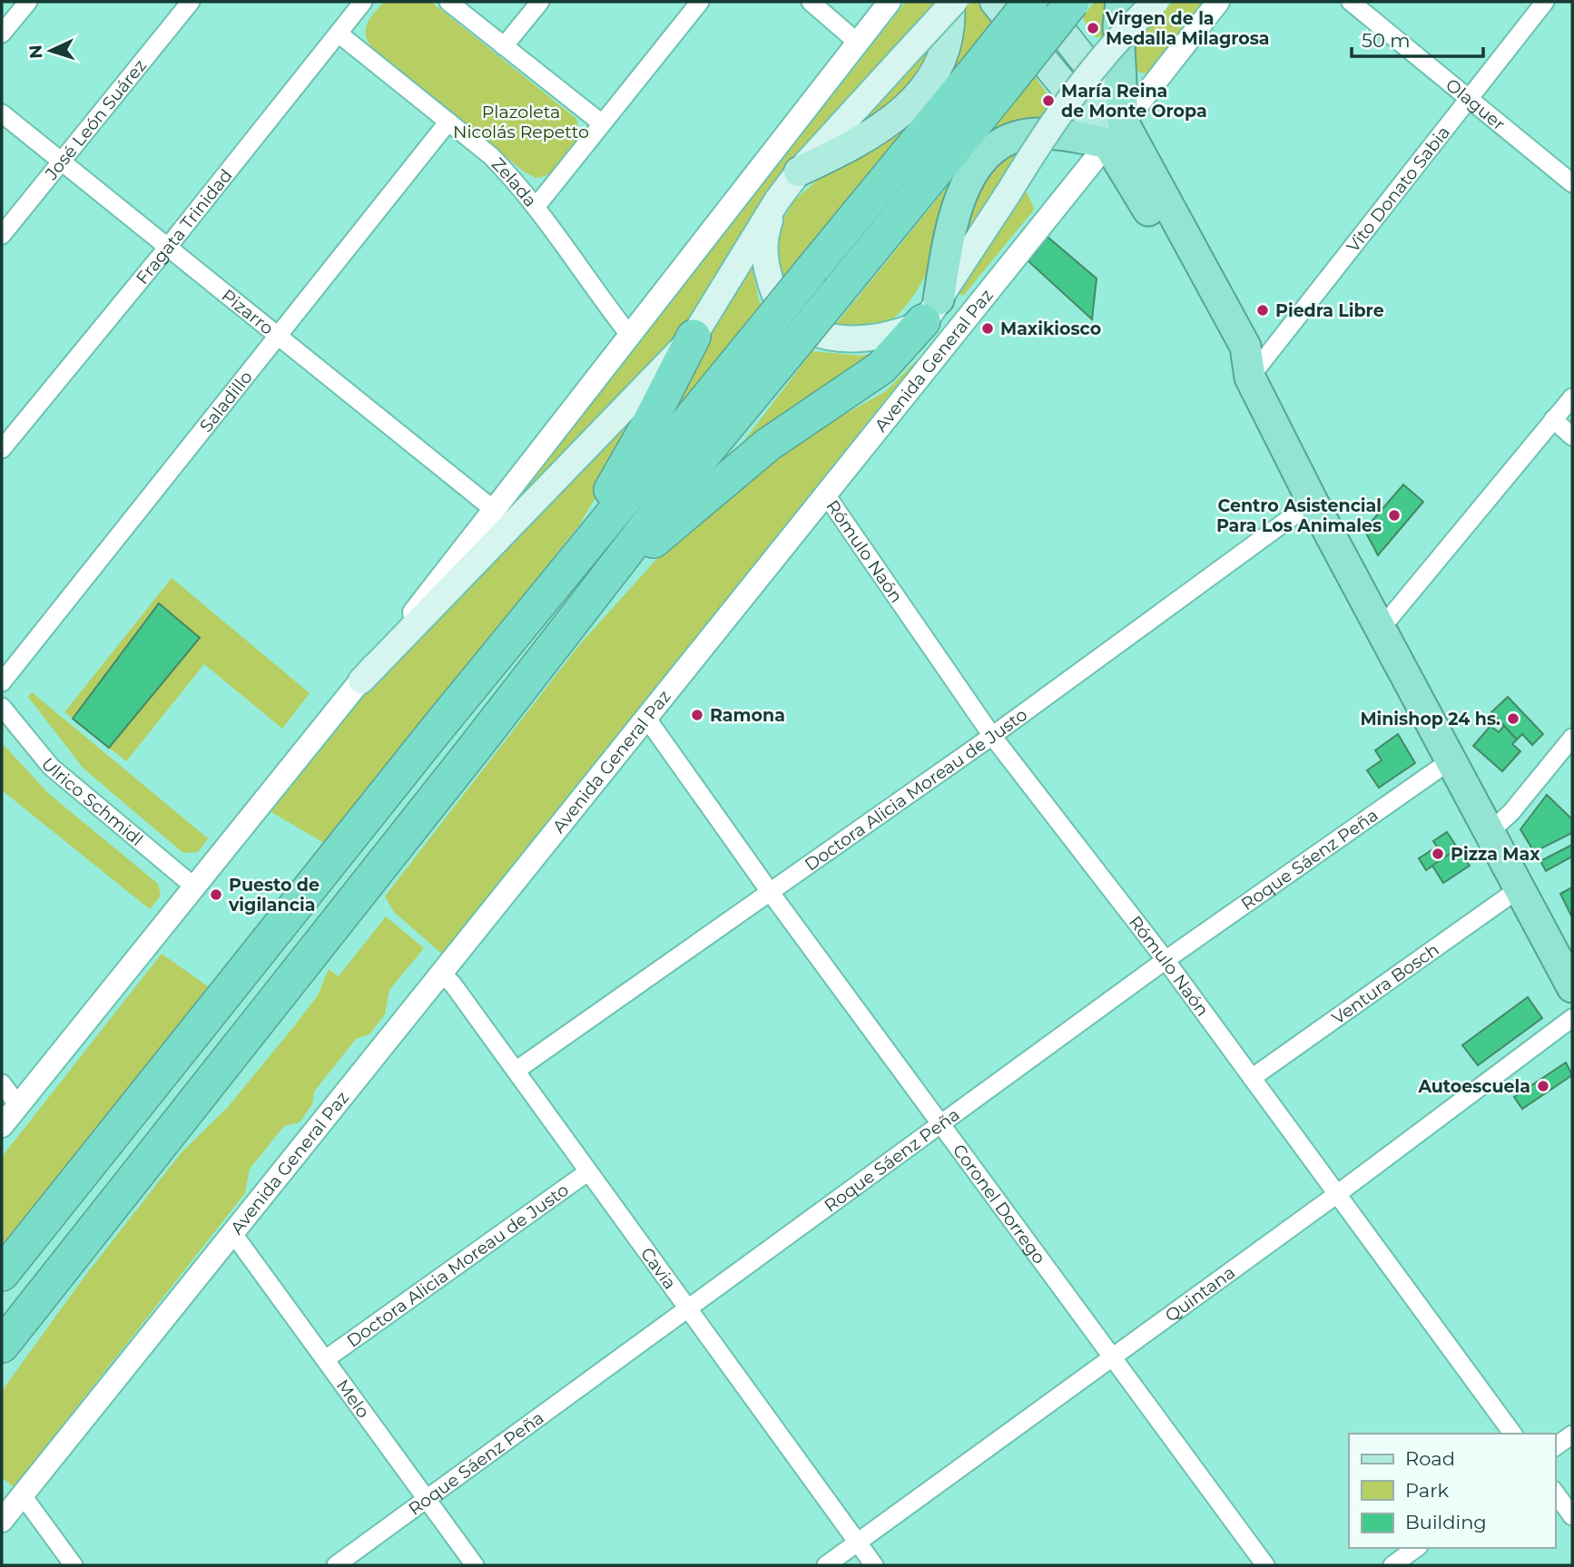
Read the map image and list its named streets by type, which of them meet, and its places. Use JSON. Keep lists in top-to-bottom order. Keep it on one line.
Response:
{"streets":{"street":["Olaguer","José León Suárez","Zelada","Vito Donato Sabia","Fragata Trinidad","Pizarro","Avenida General Paz","Saladillo","Rómulo Naón","Doctora Alicia Moreau de Justo","Ulrico Schmidl","Roque Sáenz Peña","Ventura Bosch","Coronel Dorrego","Cavia","Quintana","Melo"]},"crossings":[["Olaguer","Vito Donato Sabia"],["José León Suárez","Pizarro"],["Zelada","Fragata Trinidad"],["Zelada","Saladillo"],["Fragata Trinidad","Pizarro"],["Pizarro","Saladillo"],["Avenida General Paz","Rómulo Naón"],["Avenida General Paz","Coronel Dorrego"],["Avenida General Paz","Cavia"],["Avenida General Paz","Melo"],["Rómulo Naón","Doctora Alicia Moreau de Justo"],["Rómulo Naón","Roque Sáenz Peña"],["Rómulo Naón","Ventura Bosch"],["Rómulo Naón","Quintana"],["Doctora Alicia Moreau de Justo","Coronel Dorrego"],["Doctora Alicia Moreau de Justo","Cavia"],["Doctora Alicia Moreau de Justo","Melo"],["Roque Sáenz Peña","Coronel Dorrego"],["Roque Sáenz Peña","Cavia"],["Roque Sáenz Peña","Melo"],["Coronel Dorrego","Quintana"],["Cavia","Quintana"]],"parks":["Plazoleta Nicolás Repetto"],"places":["Virgen de la Medalla Milagrosa","María Reina de Monte Oropa","Piedra Libre","Maxikiosco","Centro Asistencial Para Los Animales","Ramona","Minishop 24 hs.","Pizza Max","Puesto de vigilancia","Autoescuela"],"legend":["Road","Park","Building"],"scale_bar":"50 m","north":"left"}
